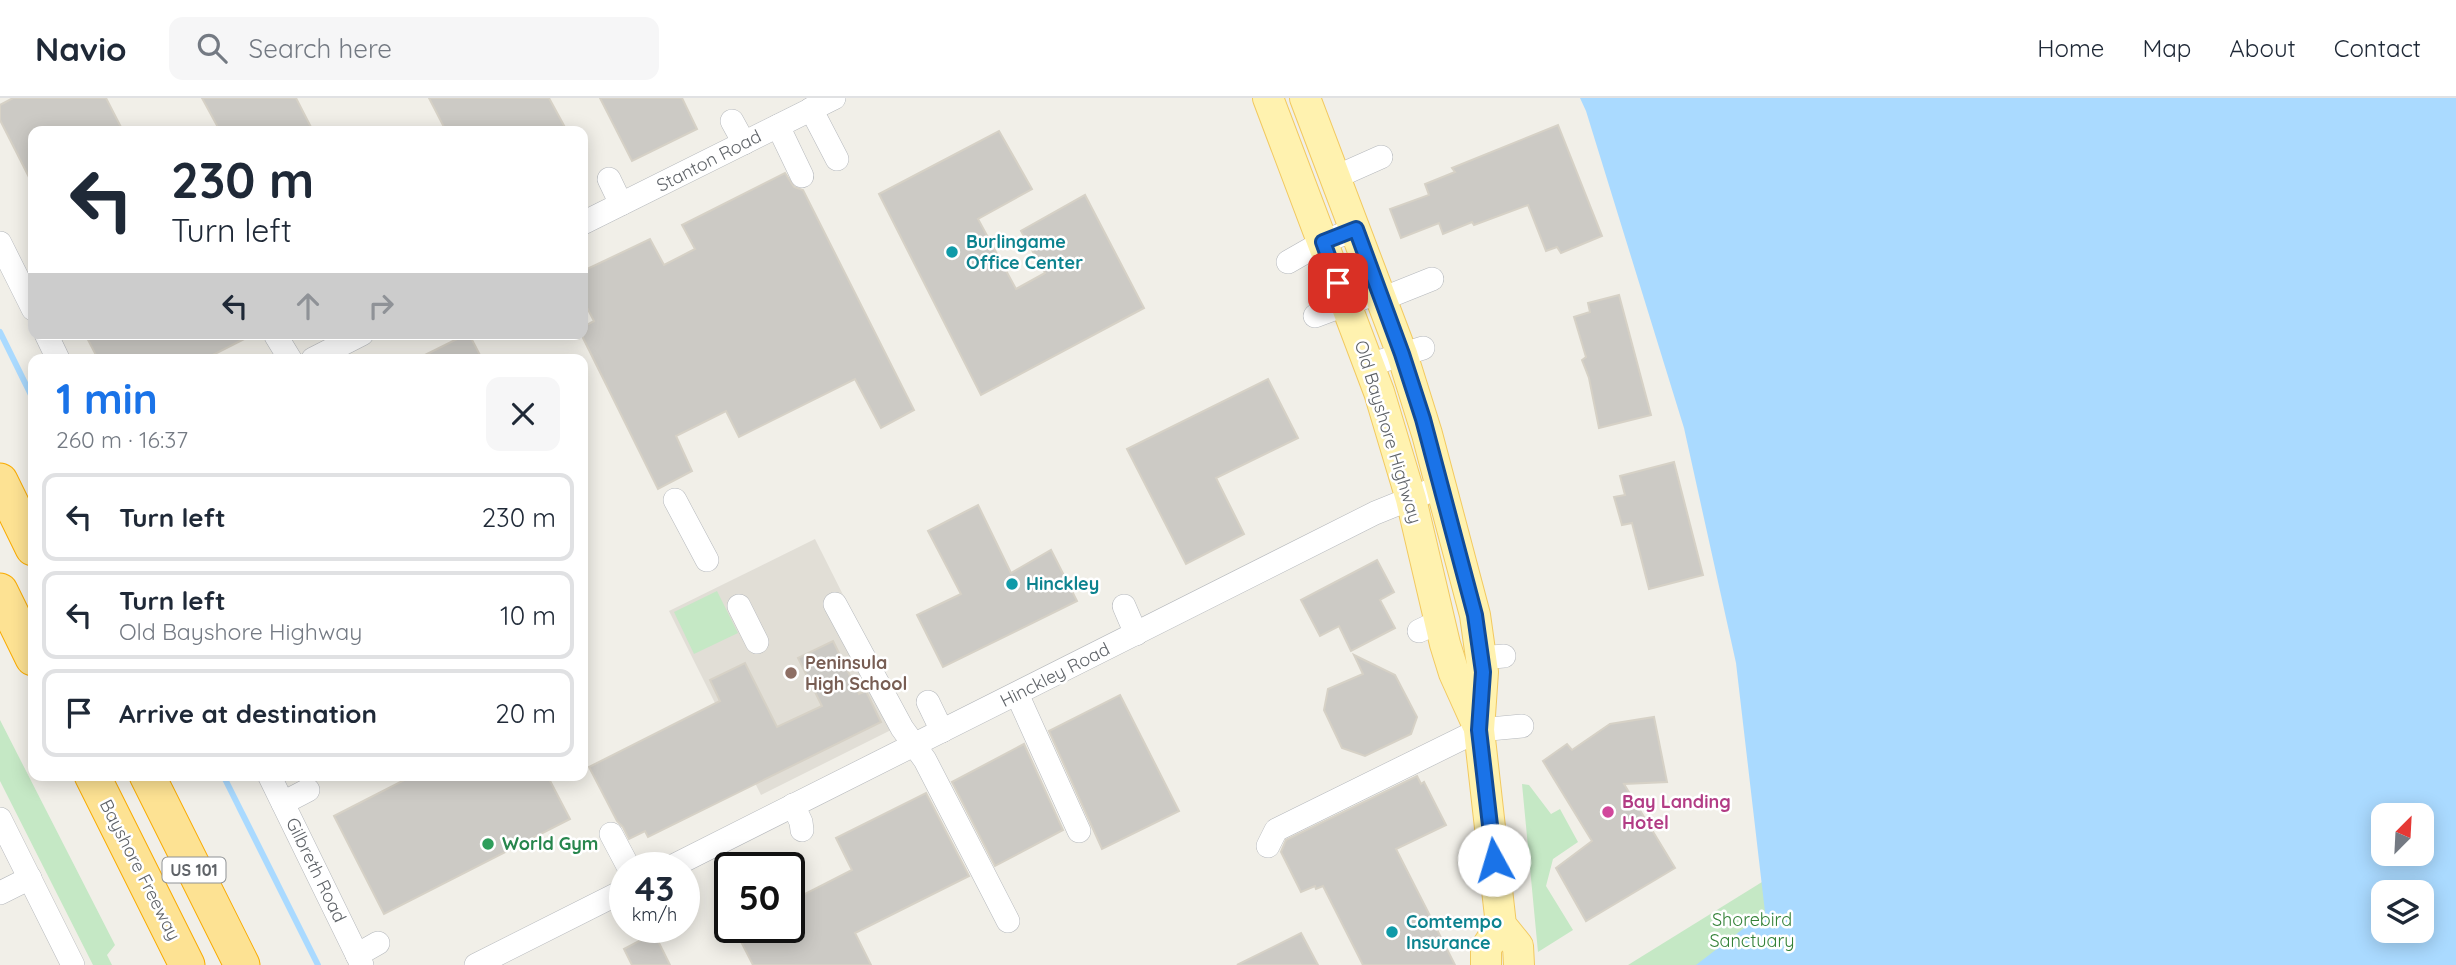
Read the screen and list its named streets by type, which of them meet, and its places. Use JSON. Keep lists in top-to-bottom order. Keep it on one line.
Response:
{"streets":{"highway":["Bayshore Freeway","US 101"],"main road":["Old Bayshore Highway"],"street":["Stanton Road","Hinckley Road","Gilbreth Road"]},"crossings":[["Old Bayshore Highway","Hinckley Road"]],"parks":["Shorebird Sanctuary"],"places":["Burlingame Office Center","Hinckley","Peninsula High School","Bay Landing Hotel","World Gym","Comtempo Insurance"],"north":"top right","page":{"header":"Navio","search":"Search here","nav":["Home","Map","About","Contact"],"turn":["230 m","Turn left"],"heading":["1 min","260 m · 16:37"],"list":[{"name":"Turn left","value":"230 m"},{"name":"Turn left","note":"Old Bayshore Highway","value":"10 m"},{"name":"Arrive at destination","value":"20 m"}],"speed":"43 km/h","limit":"50"}}
